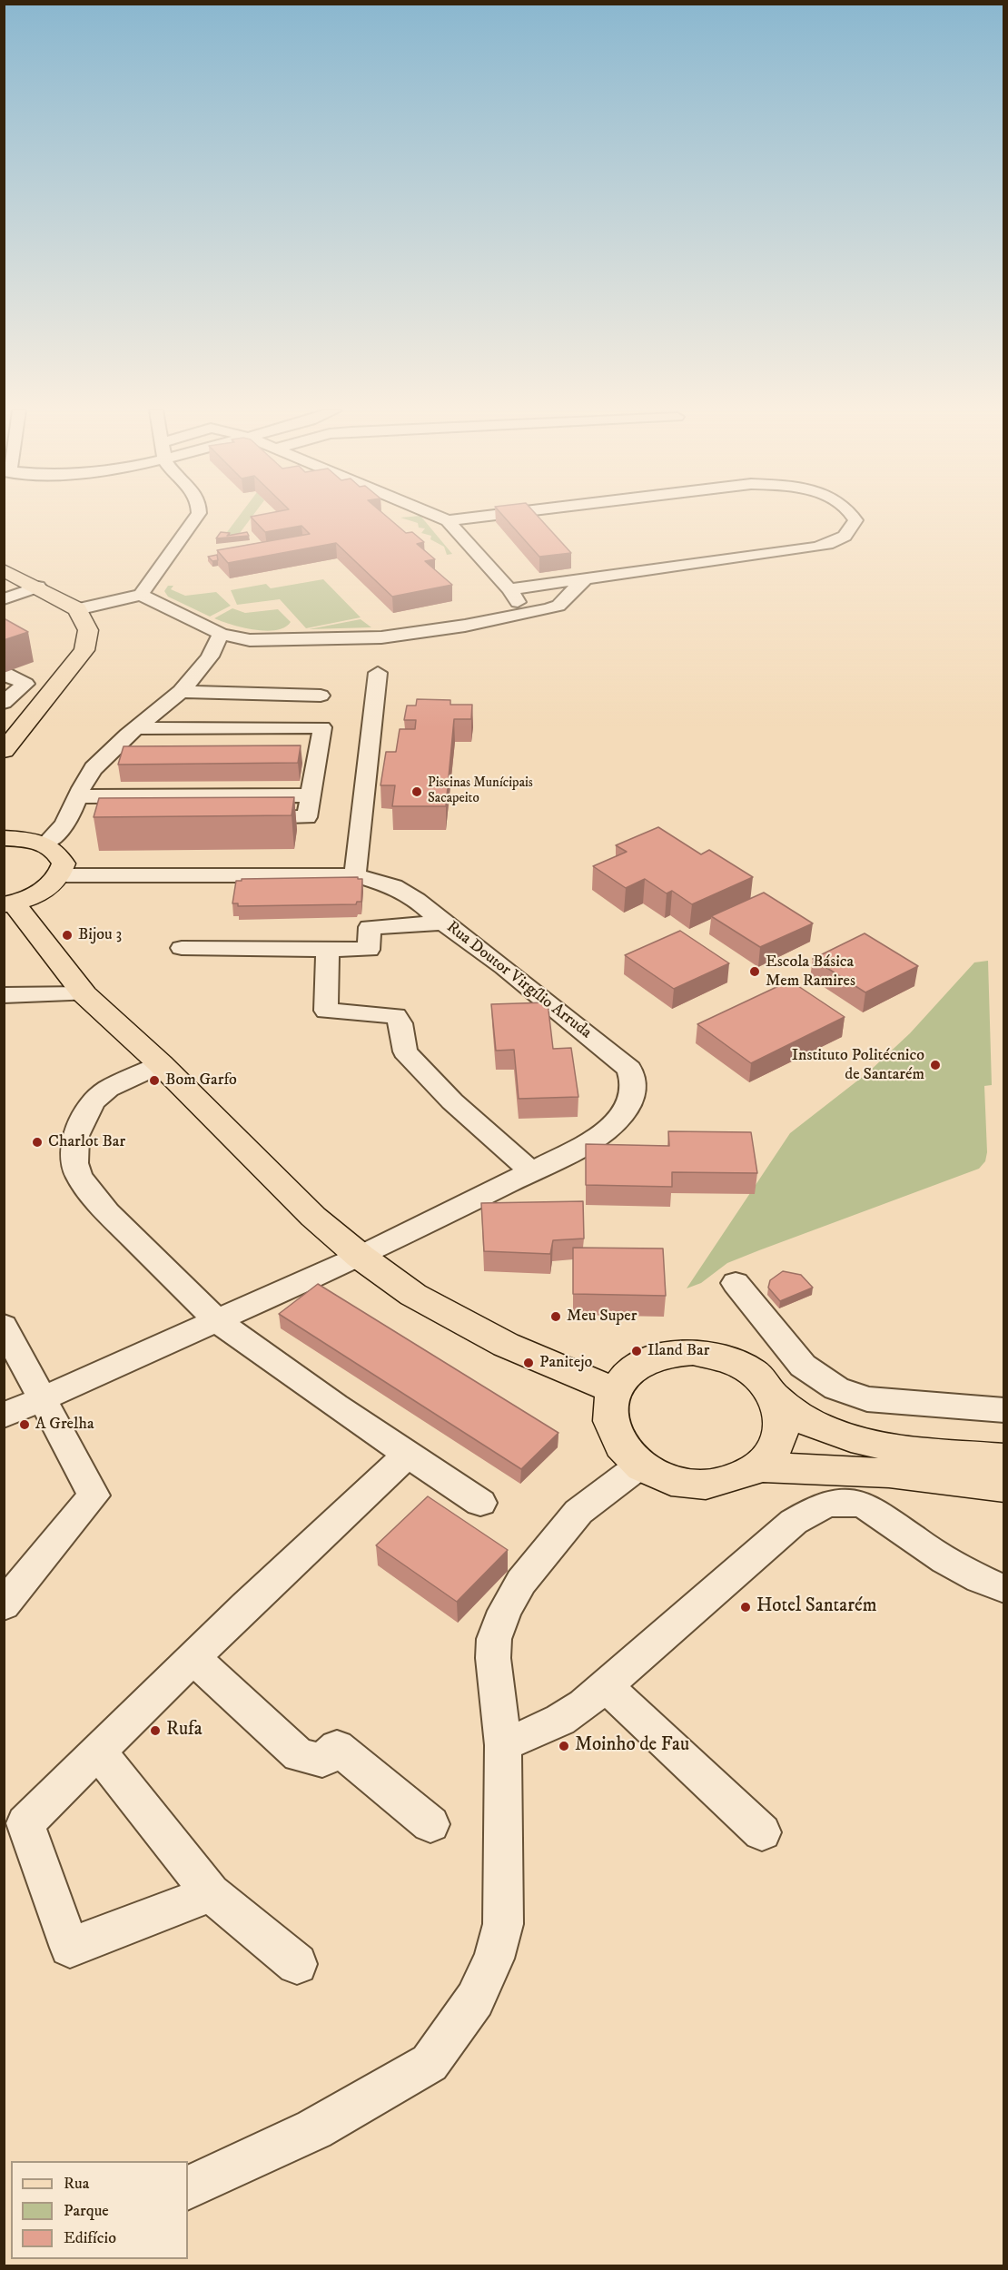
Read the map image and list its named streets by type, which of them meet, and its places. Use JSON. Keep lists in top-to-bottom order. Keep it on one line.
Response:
{"streets":{"street":["Rua Doutor Virgílio Arruda"]},"places":["Piscinas Munícipais Sacapeito","Bijou 3","Escola Básica Mem Ramires","Instituto Politécnico de Santarém","Bom Garfo","Charlot Bar","Meu Super","Iland Bar","Panitejo","A Grelha","Hotel Santarém","Rufa","Moinho de Fau"],"legend":["Rua","Parque","Edifício"]}
